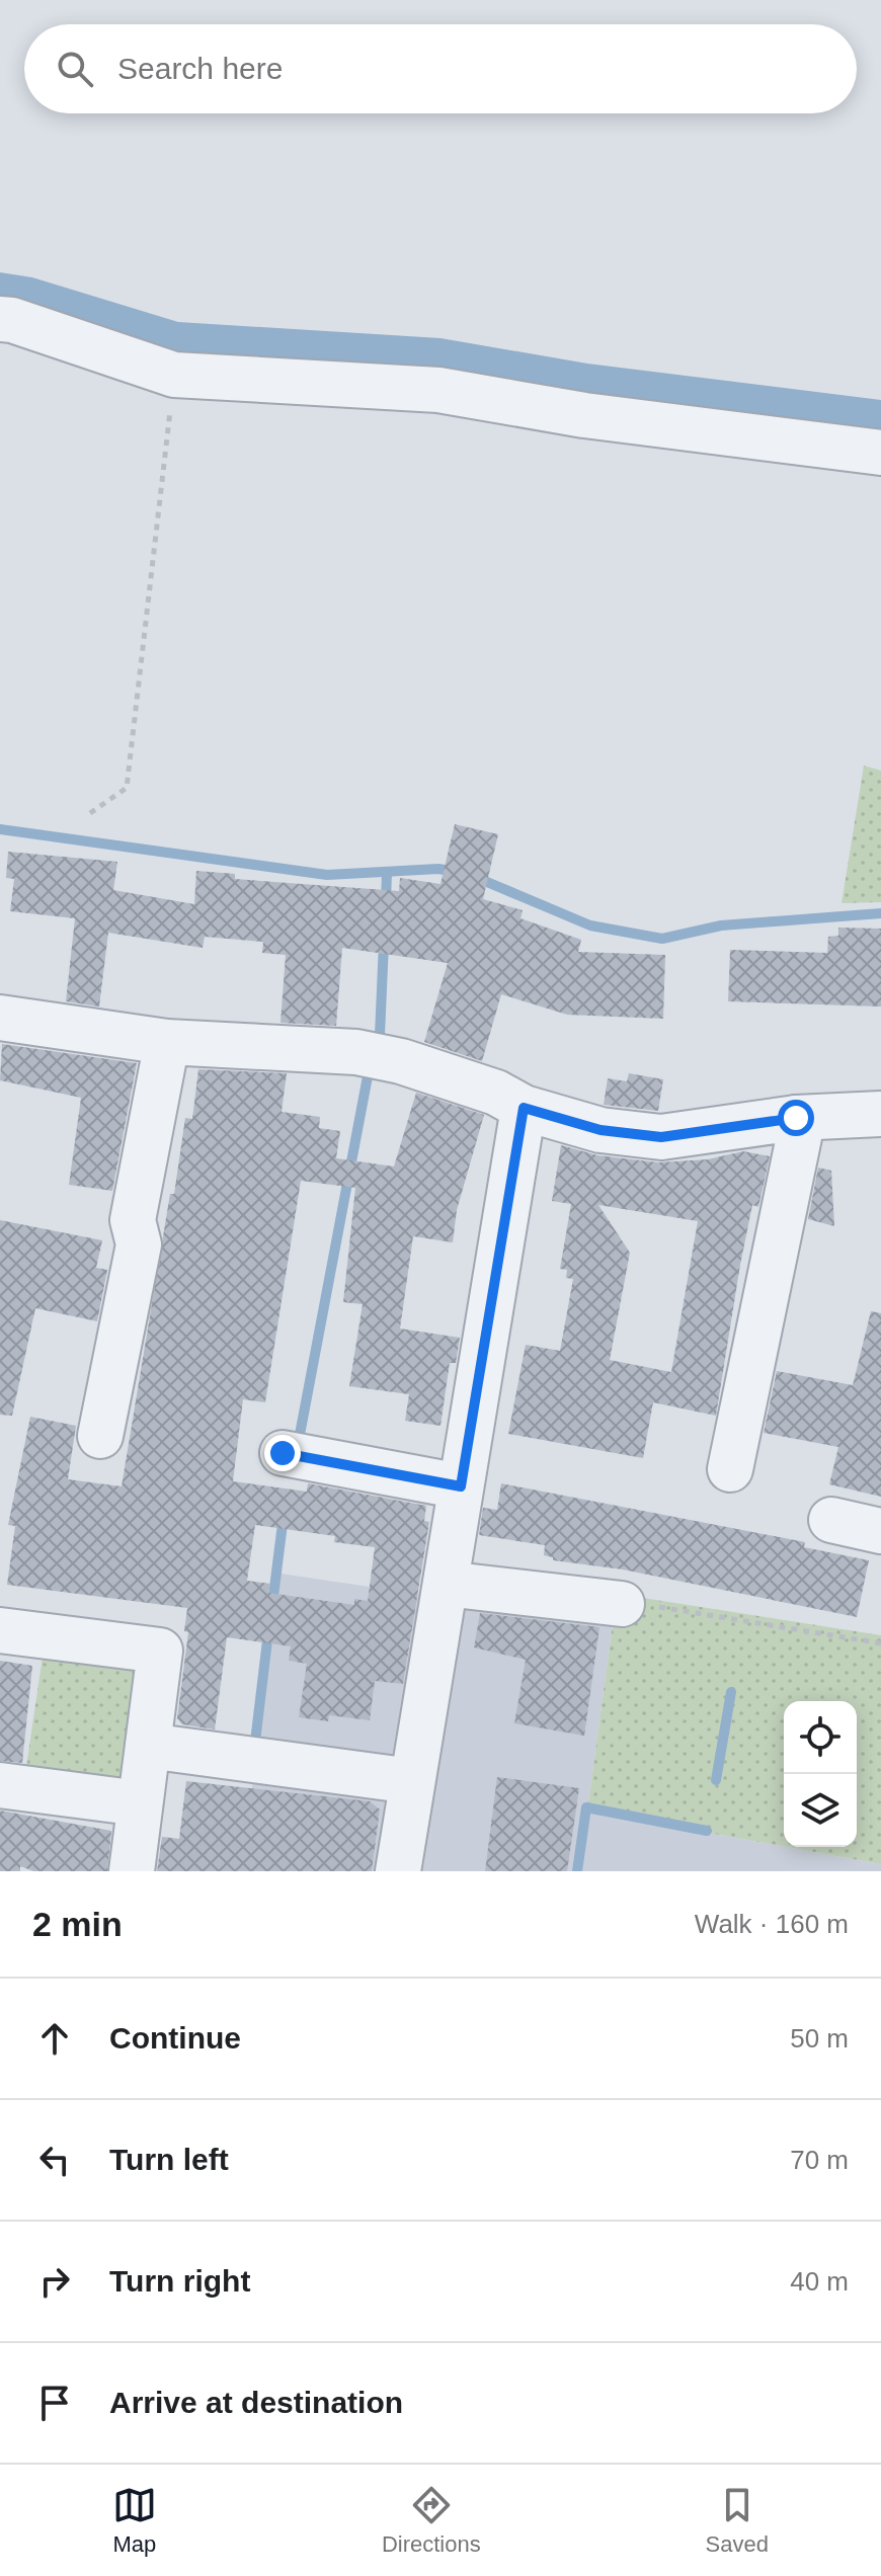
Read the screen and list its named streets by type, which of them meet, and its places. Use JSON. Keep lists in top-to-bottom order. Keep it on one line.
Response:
{"page":{"search":"Search here","heading":["2 min","Walk · 160 m"],"list":[["Continue","50 m"],["Turn left","70 m"],["Turn right","40 m"],"Arrive at destination"],"nav":["Map","Directions","Saved"]}}
